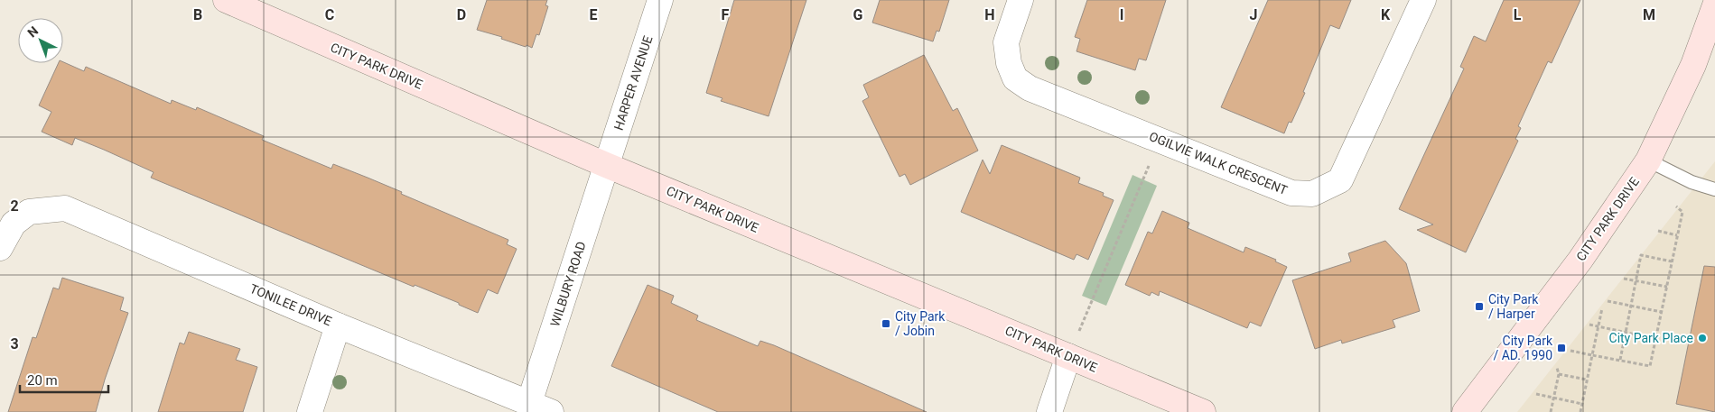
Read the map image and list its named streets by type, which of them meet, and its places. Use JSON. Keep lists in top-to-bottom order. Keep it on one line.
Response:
{"streets":{"street":["CITY PARK DRIVE","HARPER AVENUE","OGILVIE WALK CRESCENT","WILBURY ROAD","TONILEE DRIVE"]},"crossings":[["CITY PARK DRIVE","HARPER AVENUE"],["CITY PARK DRIVE","WILBURY ROAD"],["HARPER AVENUE","WILBURY ROAD"],["WILBURY ROAD","TONILEE DRIVE"]],"places":{"transit":["City Park / Harper","City Park / Jobin","City Park / AD. 1990"],"other":["City Park Place"]},"scale_bar":"20 m","north":"top left","grid":{"columns":["B","C","D","E","F","G","H","I","J","K","L","M"],"rows":["2","3"]}}
